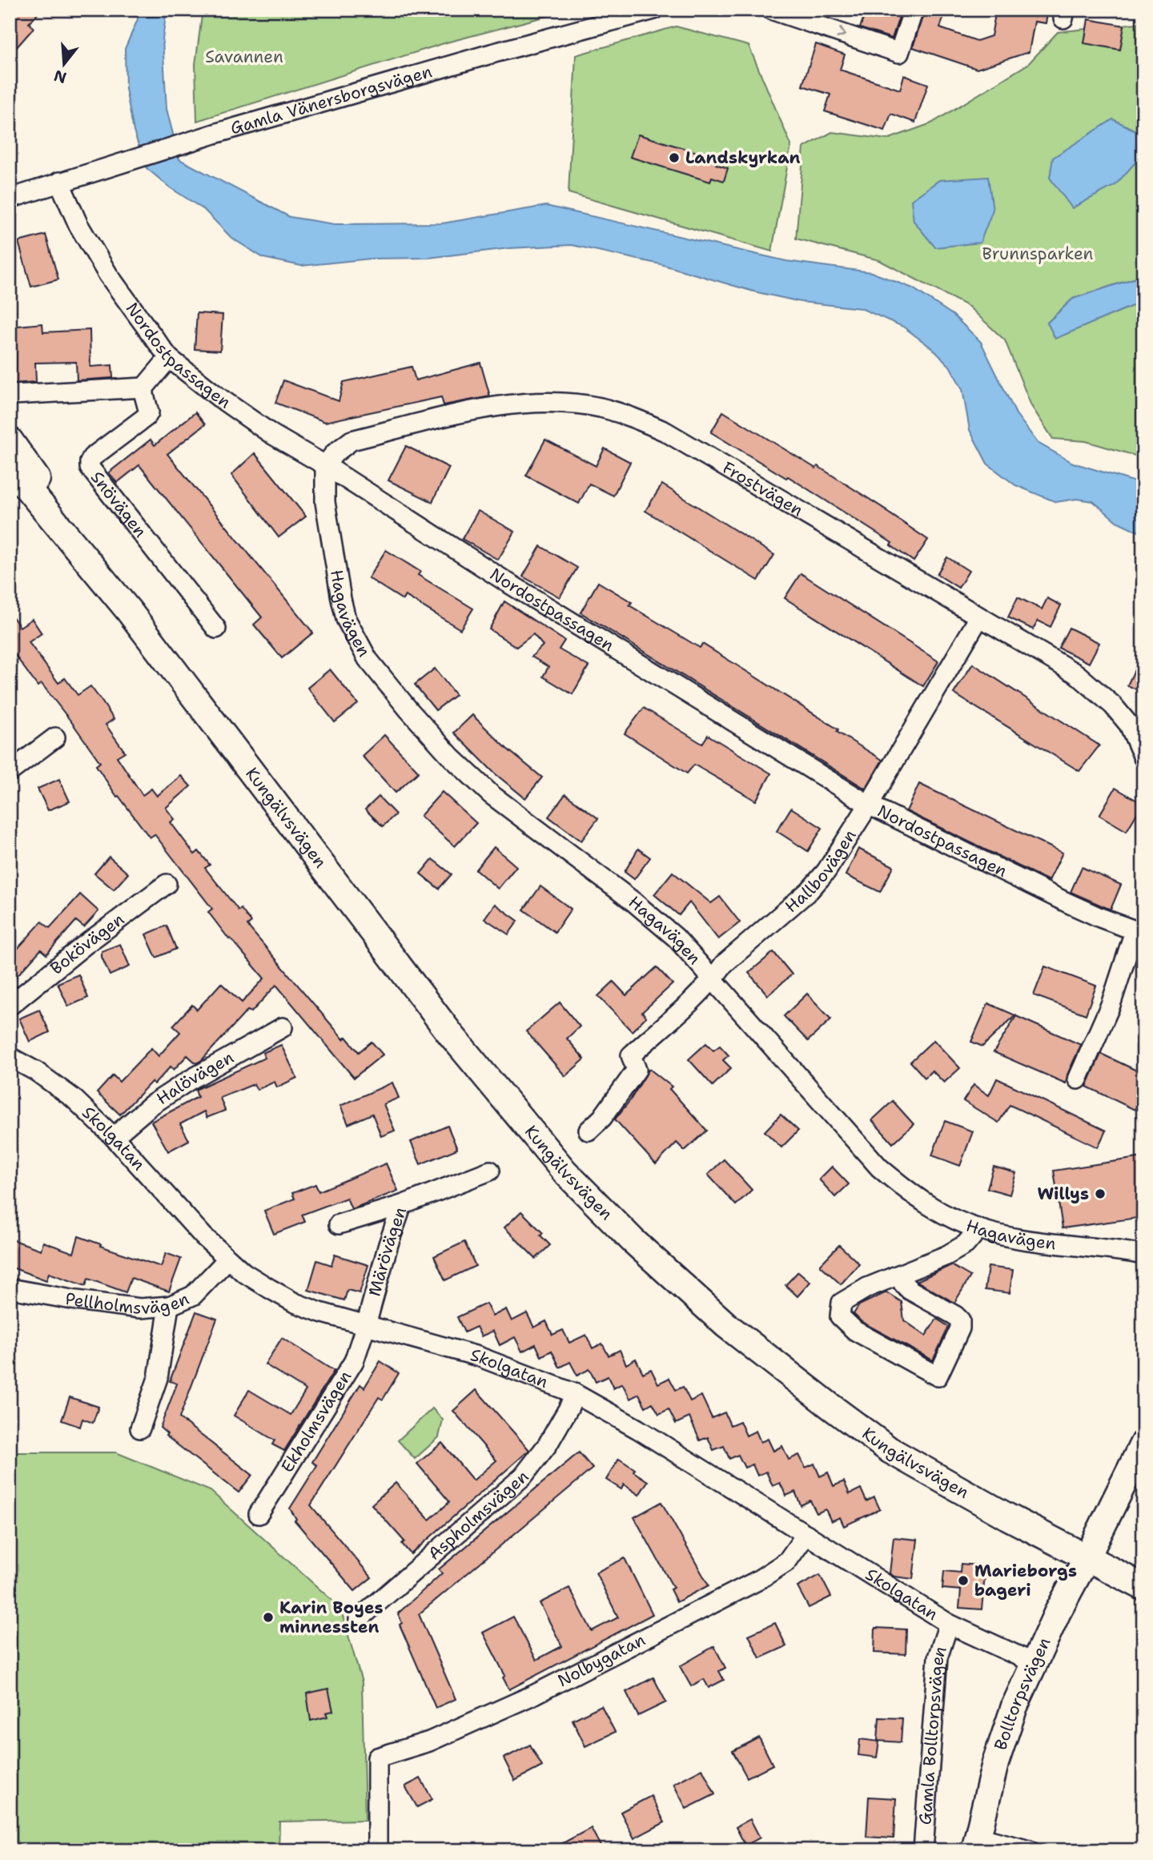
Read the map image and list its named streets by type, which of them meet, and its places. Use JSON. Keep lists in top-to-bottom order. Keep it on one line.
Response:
{"streets":{"main road":["Kungälvsvägen","Bolltorpsvägen"],"street":["Gamla Vänersborgsvägen","Nordostpassagen","Frostvägen","Snövägen","Hagavägen","Hallbovägen","Bokövägen","Halövägen","Skolgatan","Märövägen","Pellholmsvägen","Ekholmsvägen","Aspholmsvägen","Nolbygatan","Gamla Bolltorpsvägen"]},"crossings":[["Gamla Vänersborgsvägen","Nordostpassagen"],["Nordostpassagen","Frostvägen"],["Nordostpassagen","Hagavägen"],["Nordostpassagen","Hallbovägen"],["Frostvägen","Hagavägen"],["Frostvägen","Hallbovägen"],["Hagavägen","Hallbovägen"],["Kungälvsvägen","Bolltorpsvägen"],["Halövägen","Skolgatan"],["Skolgatan","Märövägen"],["Skolgatan","Pellholmsvägen"],["Skolgatan","Ekholmsvägen"],["Skolgatan","Aspholmsvägen"],["Skolgatan","Nolbygatan"],["Skolgatan","Bolltorpsvägen"],["Skolgatan","Gamla Bolltorpsvägen"],["Märövägen","Ekholmsvägen"]],"parks":["Savannen","Brunnsparken"],"places":["Landskyrkan","Willys","Marieborgs bageri","Karin Boyes minnessten"],"north":"bottom"}
